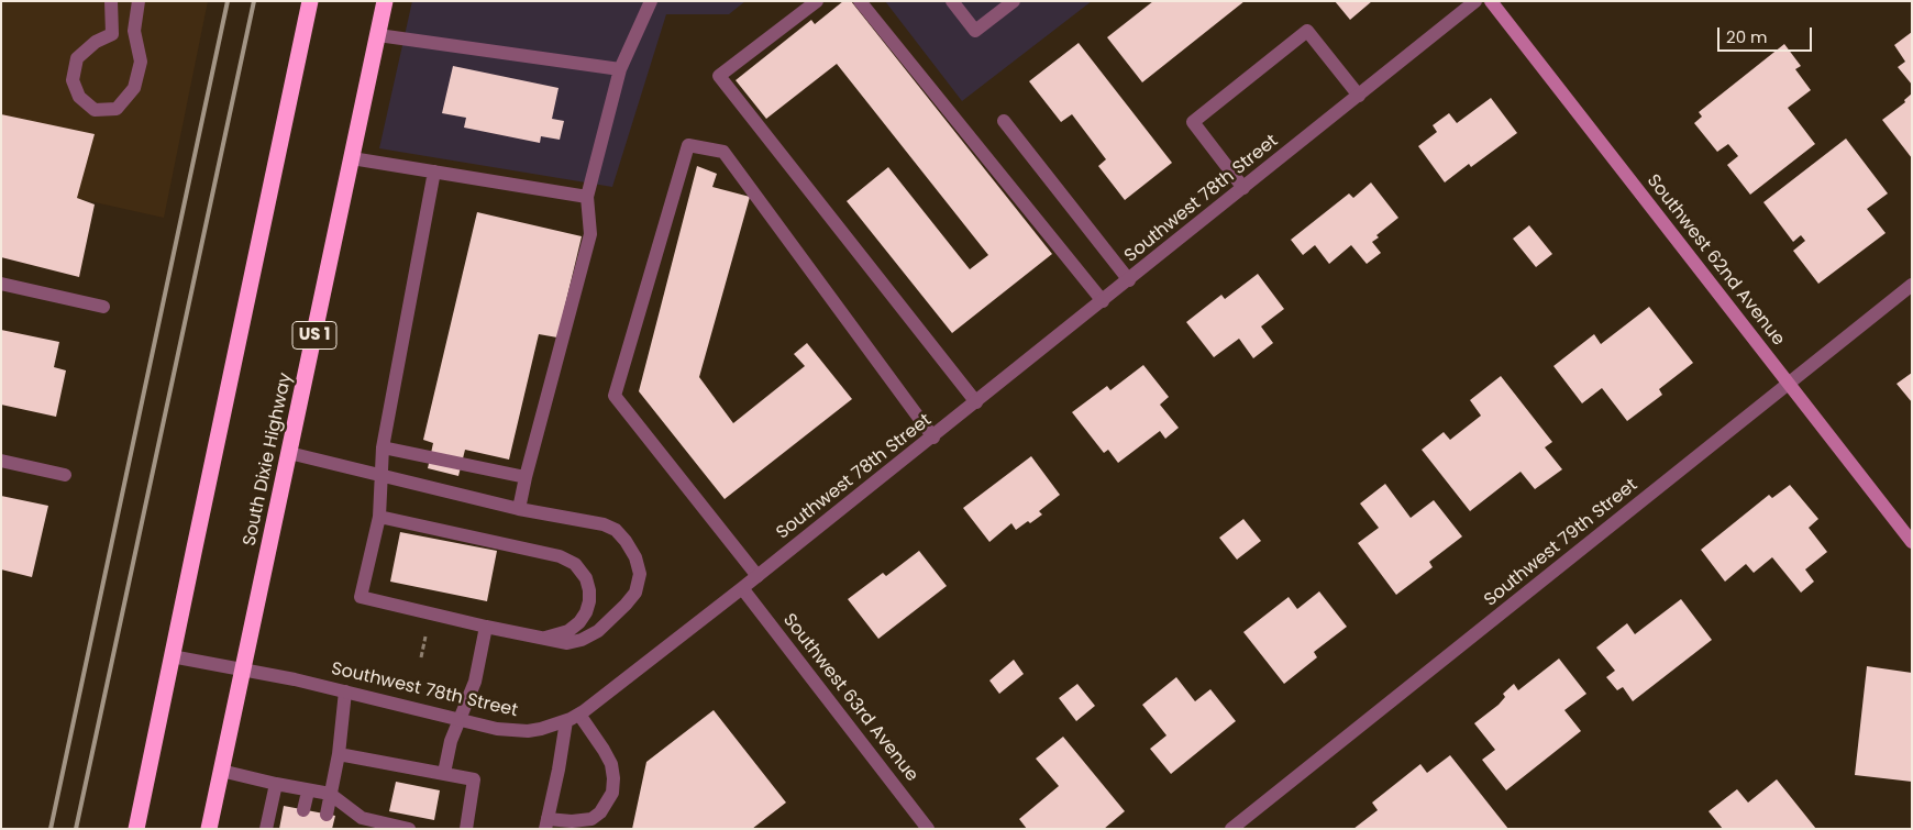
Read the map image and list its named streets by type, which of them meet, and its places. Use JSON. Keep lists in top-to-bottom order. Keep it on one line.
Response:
{"streets":{"highway":["US 1","South Dixie Highway"],"street":["Southwest 78th Street","Southwest 62nd Avenue","Southwest 79th Street","Southwest 63rd Avenue"]},"crossings":[["Southwest 78th Street","South Dixie Highway"],["Southwest 78th Street","Southwest 63rd Avenue"],["Southwest 62nd Avenue","Southwest 79th Street"]],"scale_bar":"20 m"}
